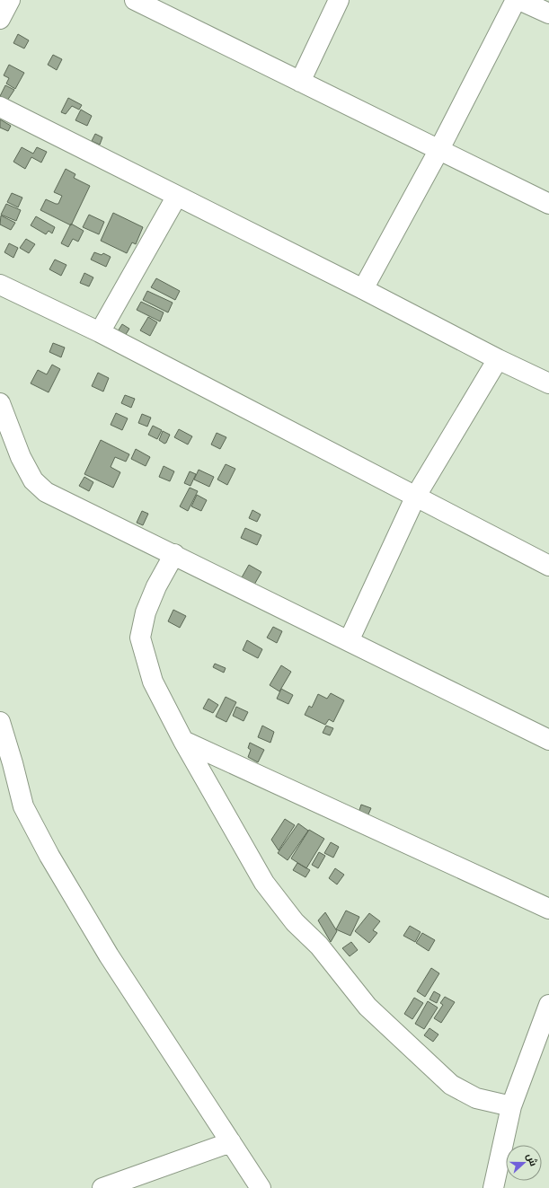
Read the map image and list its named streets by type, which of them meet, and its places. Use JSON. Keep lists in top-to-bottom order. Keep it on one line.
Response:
{"north":"right"}
